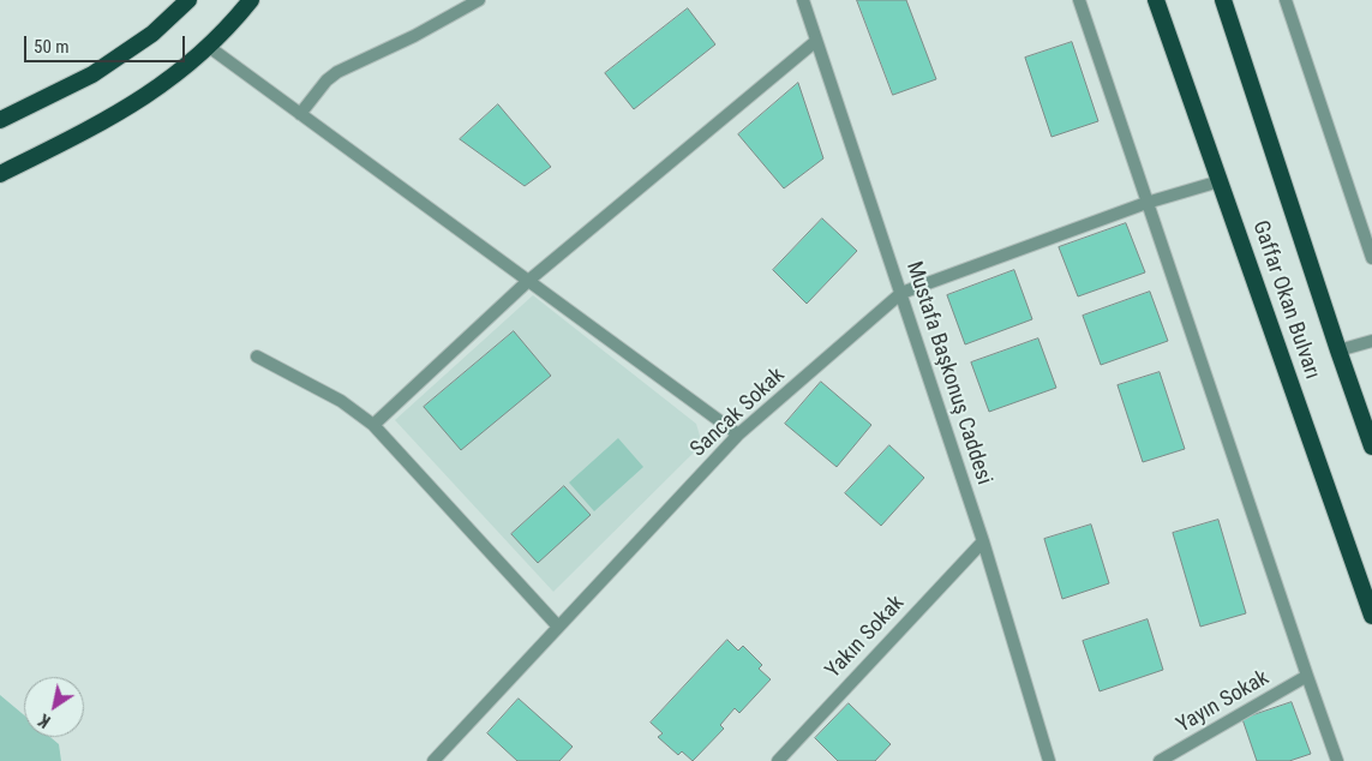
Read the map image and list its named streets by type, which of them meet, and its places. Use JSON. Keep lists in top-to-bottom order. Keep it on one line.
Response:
{"streets":{"highway":["Gaffar Okan Bulvarı"],"street":["Mustafa Başkonuş Caddesi","Sancak Sokak","Yakın Sokak","Yayın Sokak"]},"crossings":[["Gaffar Okan Bulvarı","Sancak Sokak"],["Mustafa Başkonuş Caddesi","Sancak Sokak"],["Mustafa Başkonuş Caddesi","Yakın Sokak"]],"scale_bar":"50 m","north":"bottom left"}
